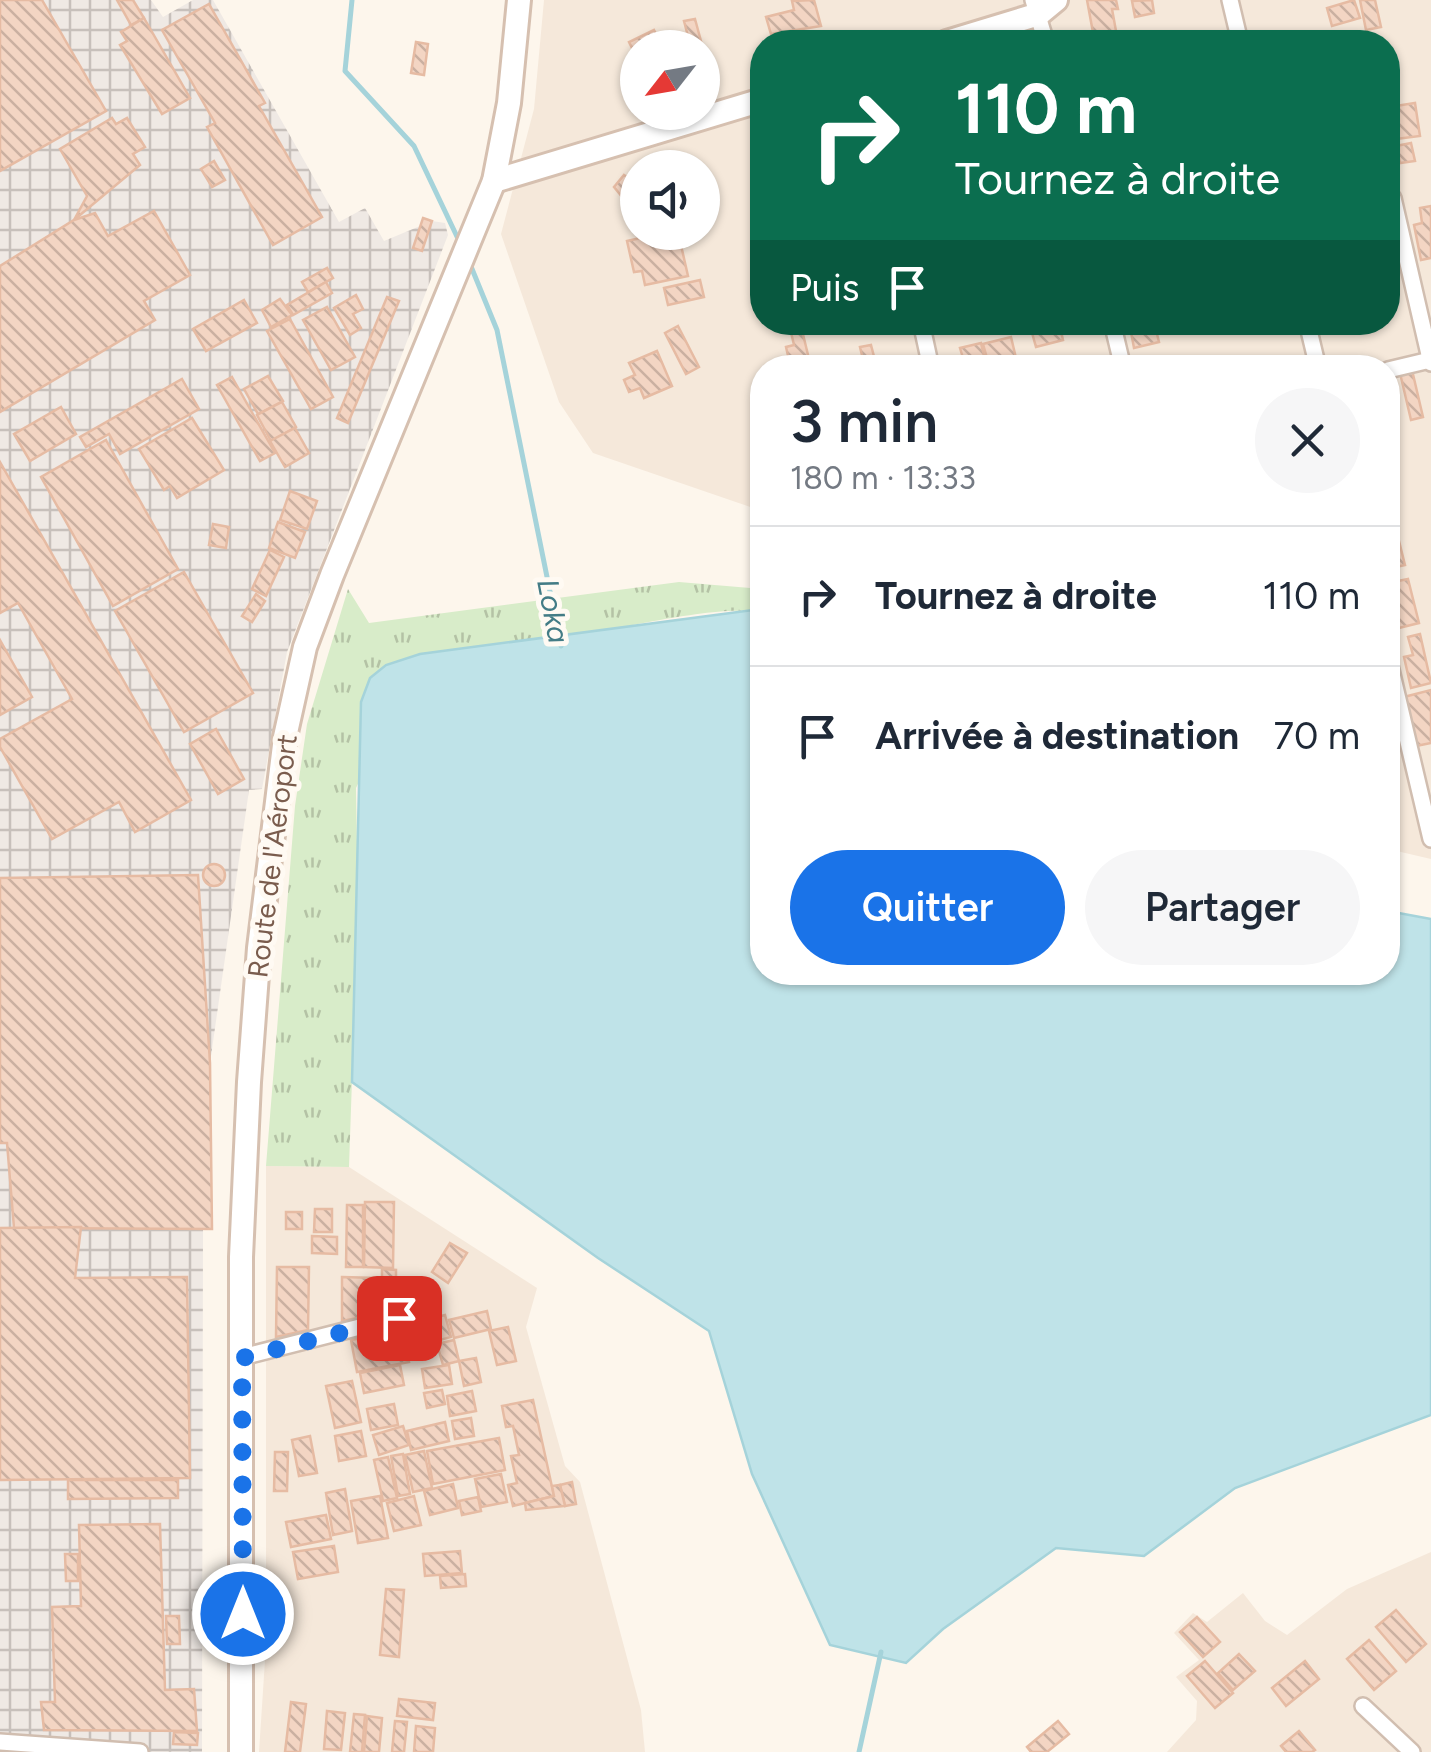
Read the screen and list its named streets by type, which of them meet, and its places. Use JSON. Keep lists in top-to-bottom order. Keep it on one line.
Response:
{"streets":{"main road":["Route de l'Aéroport"]},"water":["Loka"],"north":"bottom left","page":{"turn":["110 m","Tournez à droite"],"then":"Puis","heading":["3 min","180 m · 13:33"],"list":[{"name":"Tournez à droite","value":"110 m"},{"name":"Arrivée à destination","value":"70 m"}],"buttons":["Quitter","Partager"]}}
